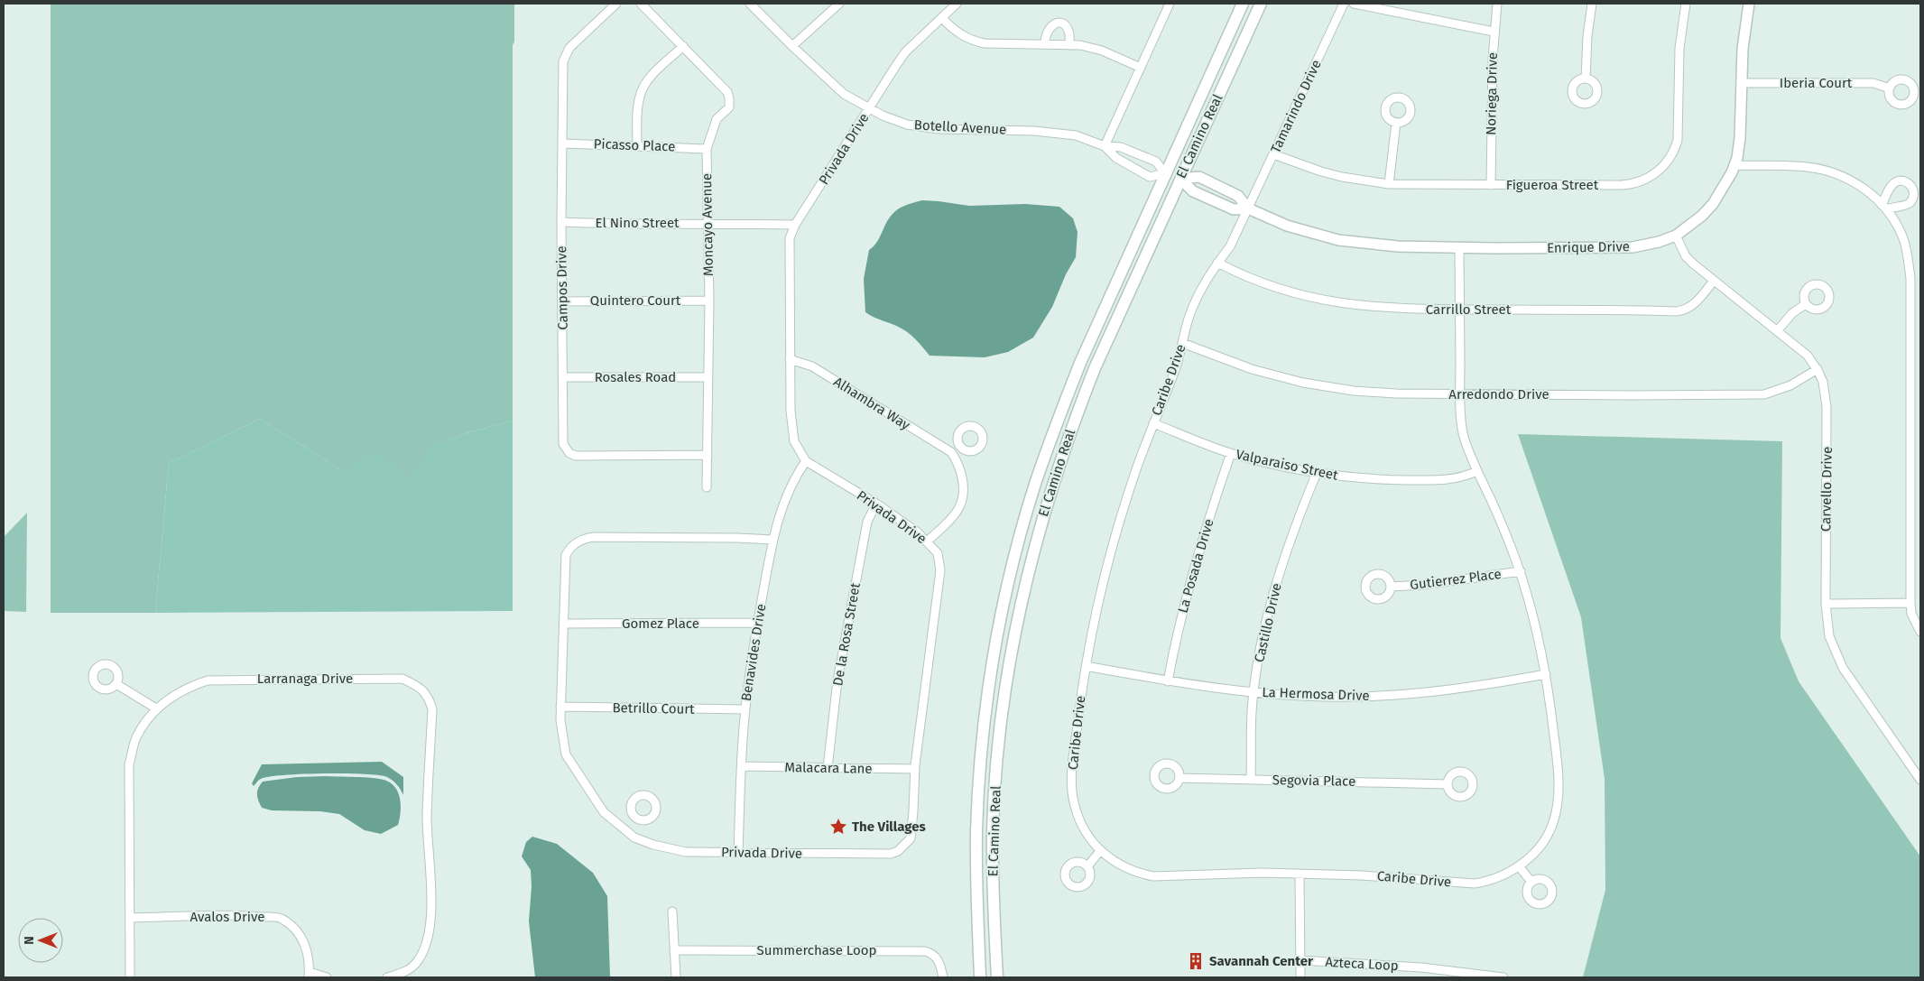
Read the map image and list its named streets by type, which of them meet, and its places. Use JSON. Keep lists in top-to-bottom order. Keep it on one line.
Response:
{"streets":{"main road":["El Camino Real"],"street":["Iberia Court","Noriega Drive","Tamarindo Drive","Botello Avenue","Picasso Place","Privada Drive","Figueroa Street","El Nino Street","Moncayo Avenue","Enrique Drive","Campos Drive","Quintero Court","Carrillo Street","Rosales Road","Caribe Drive","Arredondo Drive","Alhambra Way","Valparaiso Street","Carvello Drive","La Posada Drive","Gutierrez Place","Castillo Drive","Gomez Place","De la Rosa Street","Benavides Drive","Larranaga Drive","La Hermosa Drive","Betrillo Court","Malacara Lane","Segovia Place","Avalos Drive","Summerchase Loop","Azteca Loop"]},"crossings":[["Iberia Court","Enrique Drive"],["Noriega Drive","Figueroa Street"],["Tamarindo Drive","Figueroa Street"],["Tamarindo Drive","Enrique Drive"],["Tamarindo Drive","Caribe Drive"],["Botello Avenue","El Camino Real"],["Botello Avenue","Privada Drive"],["El Camino Real","Enrique Drive"],["Picasso Place","Moncayo Avenue"],["Picasso Place","Campos Drive"],["Privada Drive","El Nino Street"],["Privada Drive","Alhambra Way"],["Privada Drive","Gomez Place"],["Privada Drive","De la Rosa Street"],["Privada Drive","Benavides Drive"],["Privada Drive","Betrillo Court"],["Privada Drive","Malacara Lane"],["El Nino Street","Moncayo Avenue"],["El Nino Street","Campos Drive"],["Moncayo Avenue","Campos Drive"],["Moncayo Avenue","Quintero Court"],["Moncayo Avenue","Rosales Road"],["Enrique Drive","Caribe Drive"],["Enrique Drive","Carvello Drive"],["Campos Drive","Quintero Court"],["Campos Drive","Rosales Road"],["Carrillo Street","Caribe Drive"],["Carrillo Street","Carvello Drive"],["Caribe Drive","Arredondo Drive"],["Caribe Drive","Valparaiso Street"],["Caribe Drive","Gutierrez Place"],["Caribe Drive","La Hermosa Drive"],["Arredondo Drive","Carvello Drive"],["Valparaiso Street","La Posada Drive"],["Valparaiso Street","Castillo Drive"],["La Posada Drive","La Hermosa Drive"],["Castillo Drive","La Hermosa Drive"],["Castillo Drive","Segovia Place"],["Gomez Place","Benavides Drive"],["De la Rosa Street","Malacara Lane"],["Benavides Drive","Betrillo Court"],["Benavides Drive","Malacara Lane"],["Larranaga Drive","Avalos Drive"]],"places":{"place":["The Villages"],"building":["Savannah Center"]},"north":"left"}
